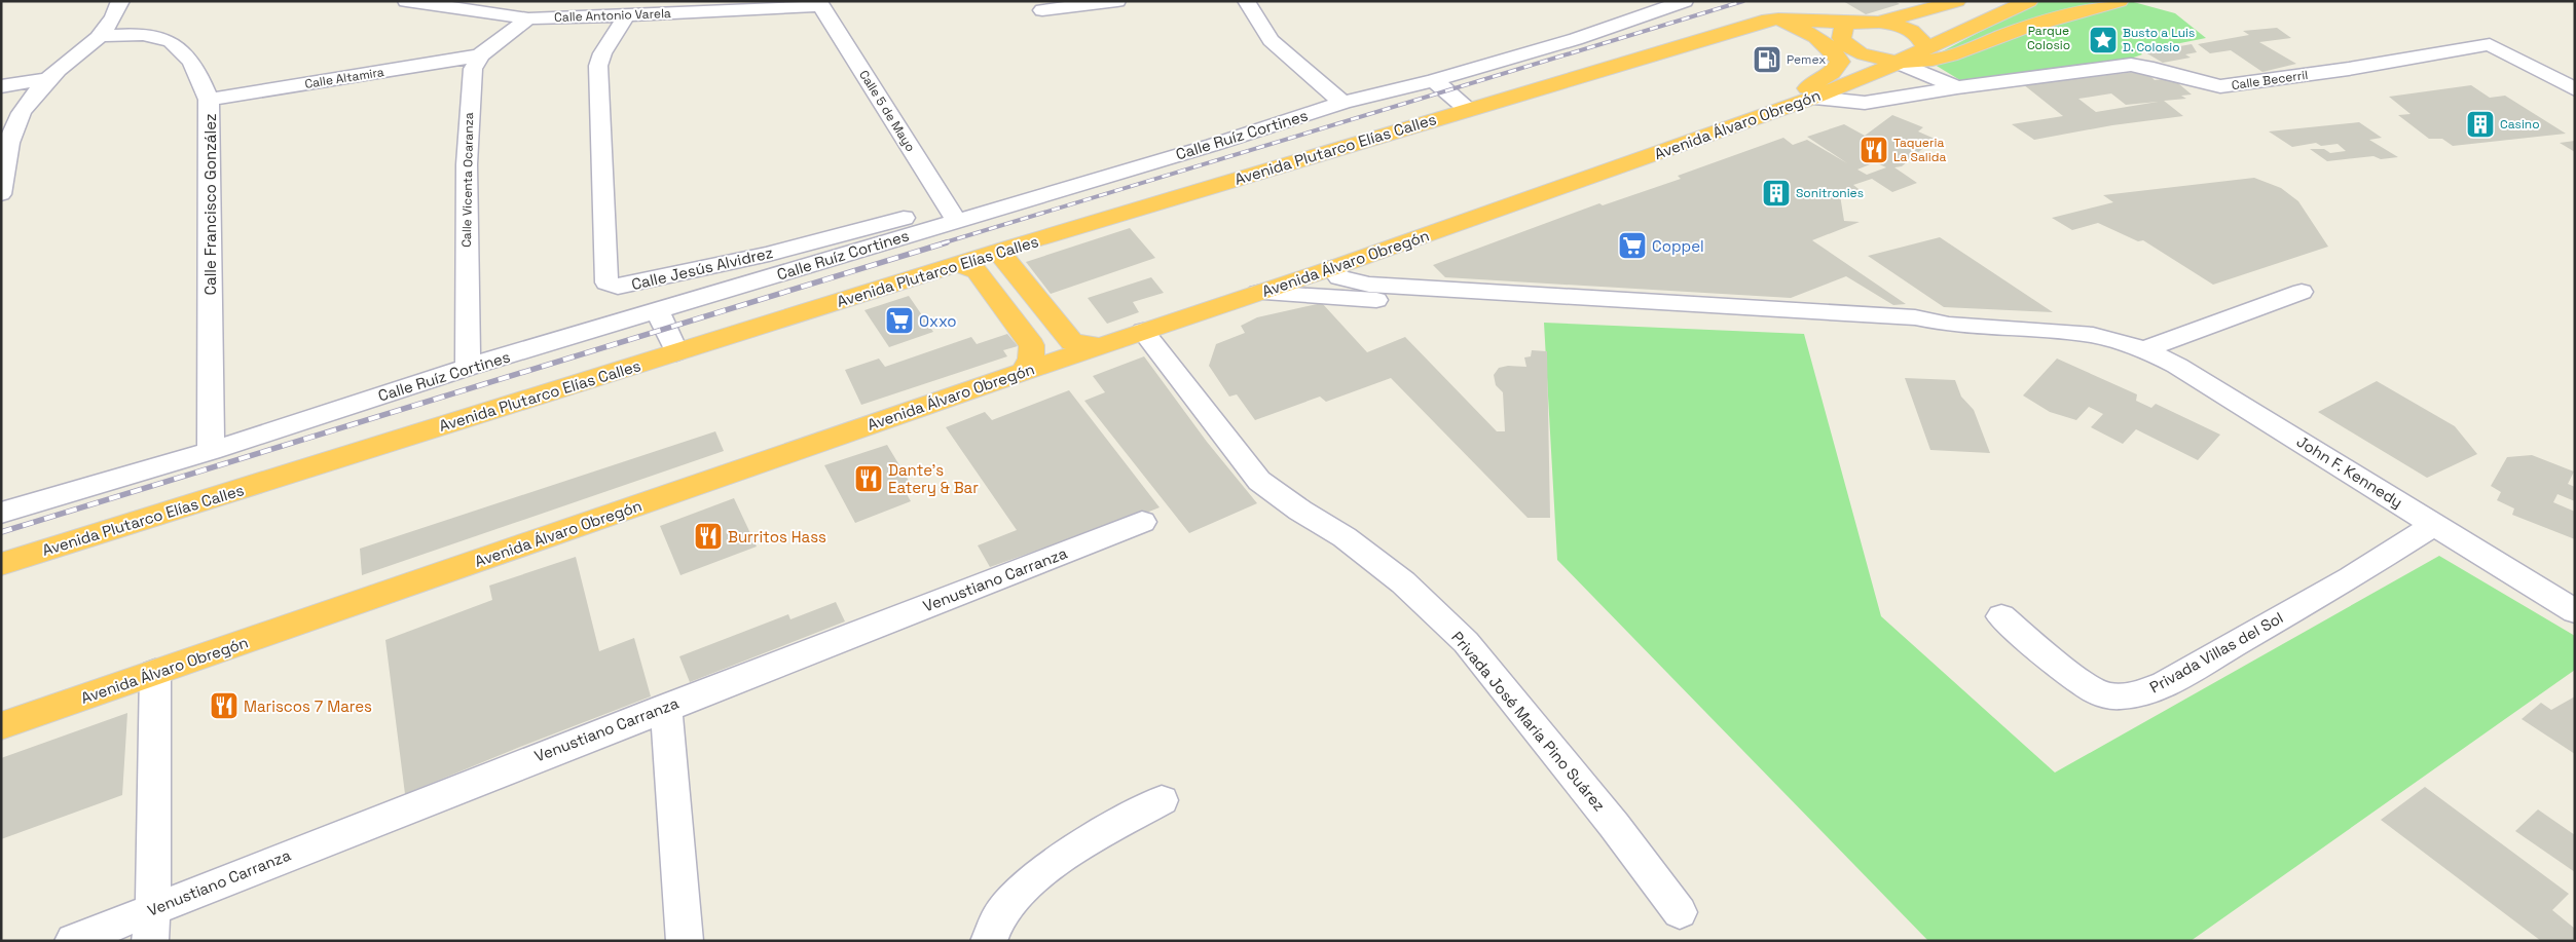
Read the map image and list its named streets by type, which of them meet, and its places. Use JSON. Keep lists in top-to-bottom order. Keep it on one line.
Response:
{"streets":{"highway":["Avenida Álvaro Obregón","Avenida Plutarco Elías Calles"],"street":["Calle Antonio Varela","Calle Altamira","Calle Becerril","Calle 5 de Mayo","Calle Ruíz Cortines","Calle Vicenta Ocaranza","Calle Francisco González","Calle Jesús Alvidrez","John F. Kennedy","Venustiano Carranza","Privada Villas del Sol","Privada José María Pino Suárez"]},"crossings":[["Calle Antonio Varela","Calle 5 de Mayo"],["Calle Antonio Varela","Calle Jesús Alvidrez"],["Calle Altamira","Calle Vicenta Ocaranza"],["Calle Altamira","Calle Francisco González"],["Calle Becerril","Avenida Álvaro Obregón"],["Calle 5 de Mayo","Calle Ruíz Cortines"],["Calle 5 de Mayo","Calle Jesús Alvidrez"],["Avenida Álvaro Obregón","Privada José María Pino Suárez"],["Calle Ruíz Cortines","Calle Vicenta Ocaranza"],["Calle Ruíz Cortines","Calle Francisco González"],["Calle Ruíz Cortines","Calle Jesús Alvidrez"],["John F. Kennedy","Privada Villas del Sol"]],"parks":["Parque Colosio"],"places":{"place":["Busto a Luis D. Colosio"],"fuel station":["Pemex"],"building":["Casino","Sonitronies"],"restaurant":["Taqueria La Salida","Dante's Eatery & Bar","Burritos Hass","Mariscos 7 Mares"],"supermarket":["Coppel","Oxxo"]}}
